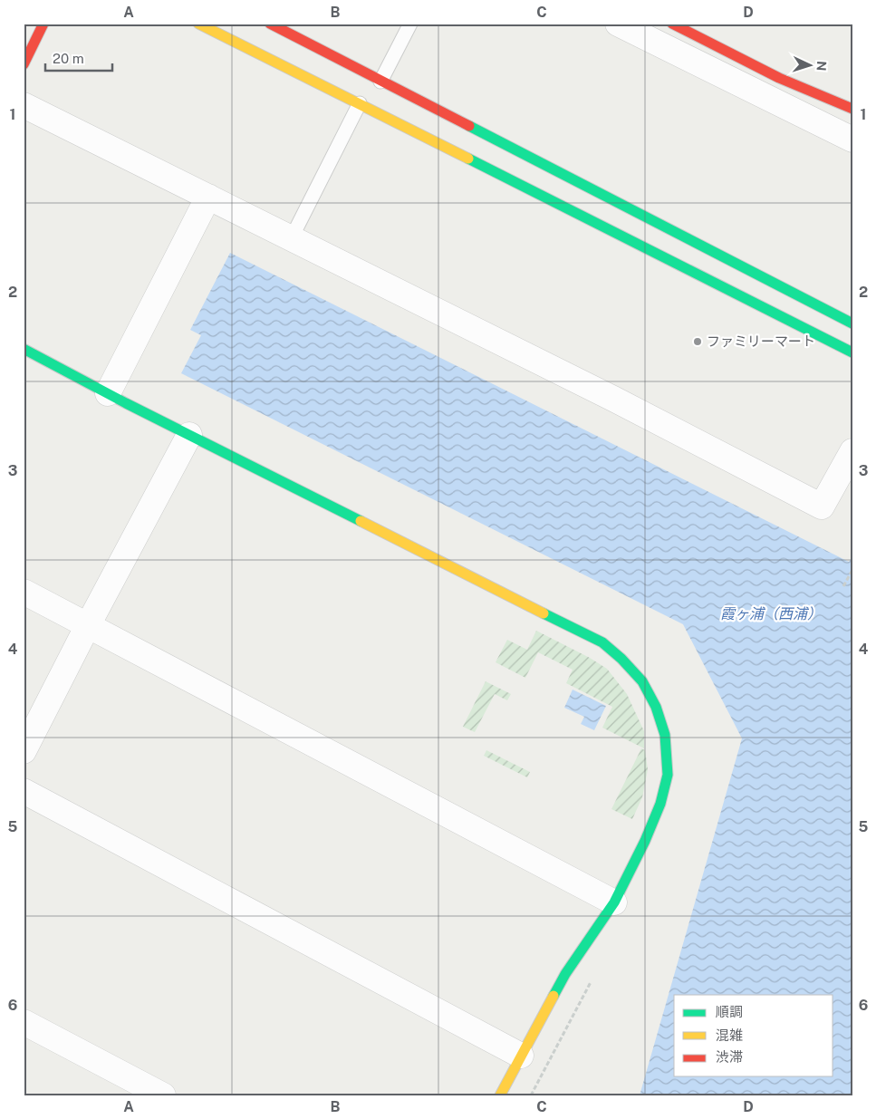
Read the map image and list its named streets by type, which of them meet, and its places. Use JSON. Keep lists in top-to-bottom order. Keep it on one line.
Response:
{"water":["霞ヶ浦（西浦）"],"places":["ファミリーマート"],"legend":["順調","混雑","渋滞"],"scale_bar":"20 m","north":"right","grid":{"columns":["A","B","C","D"],"rows":["1","2","3","4","5","6"]}}
